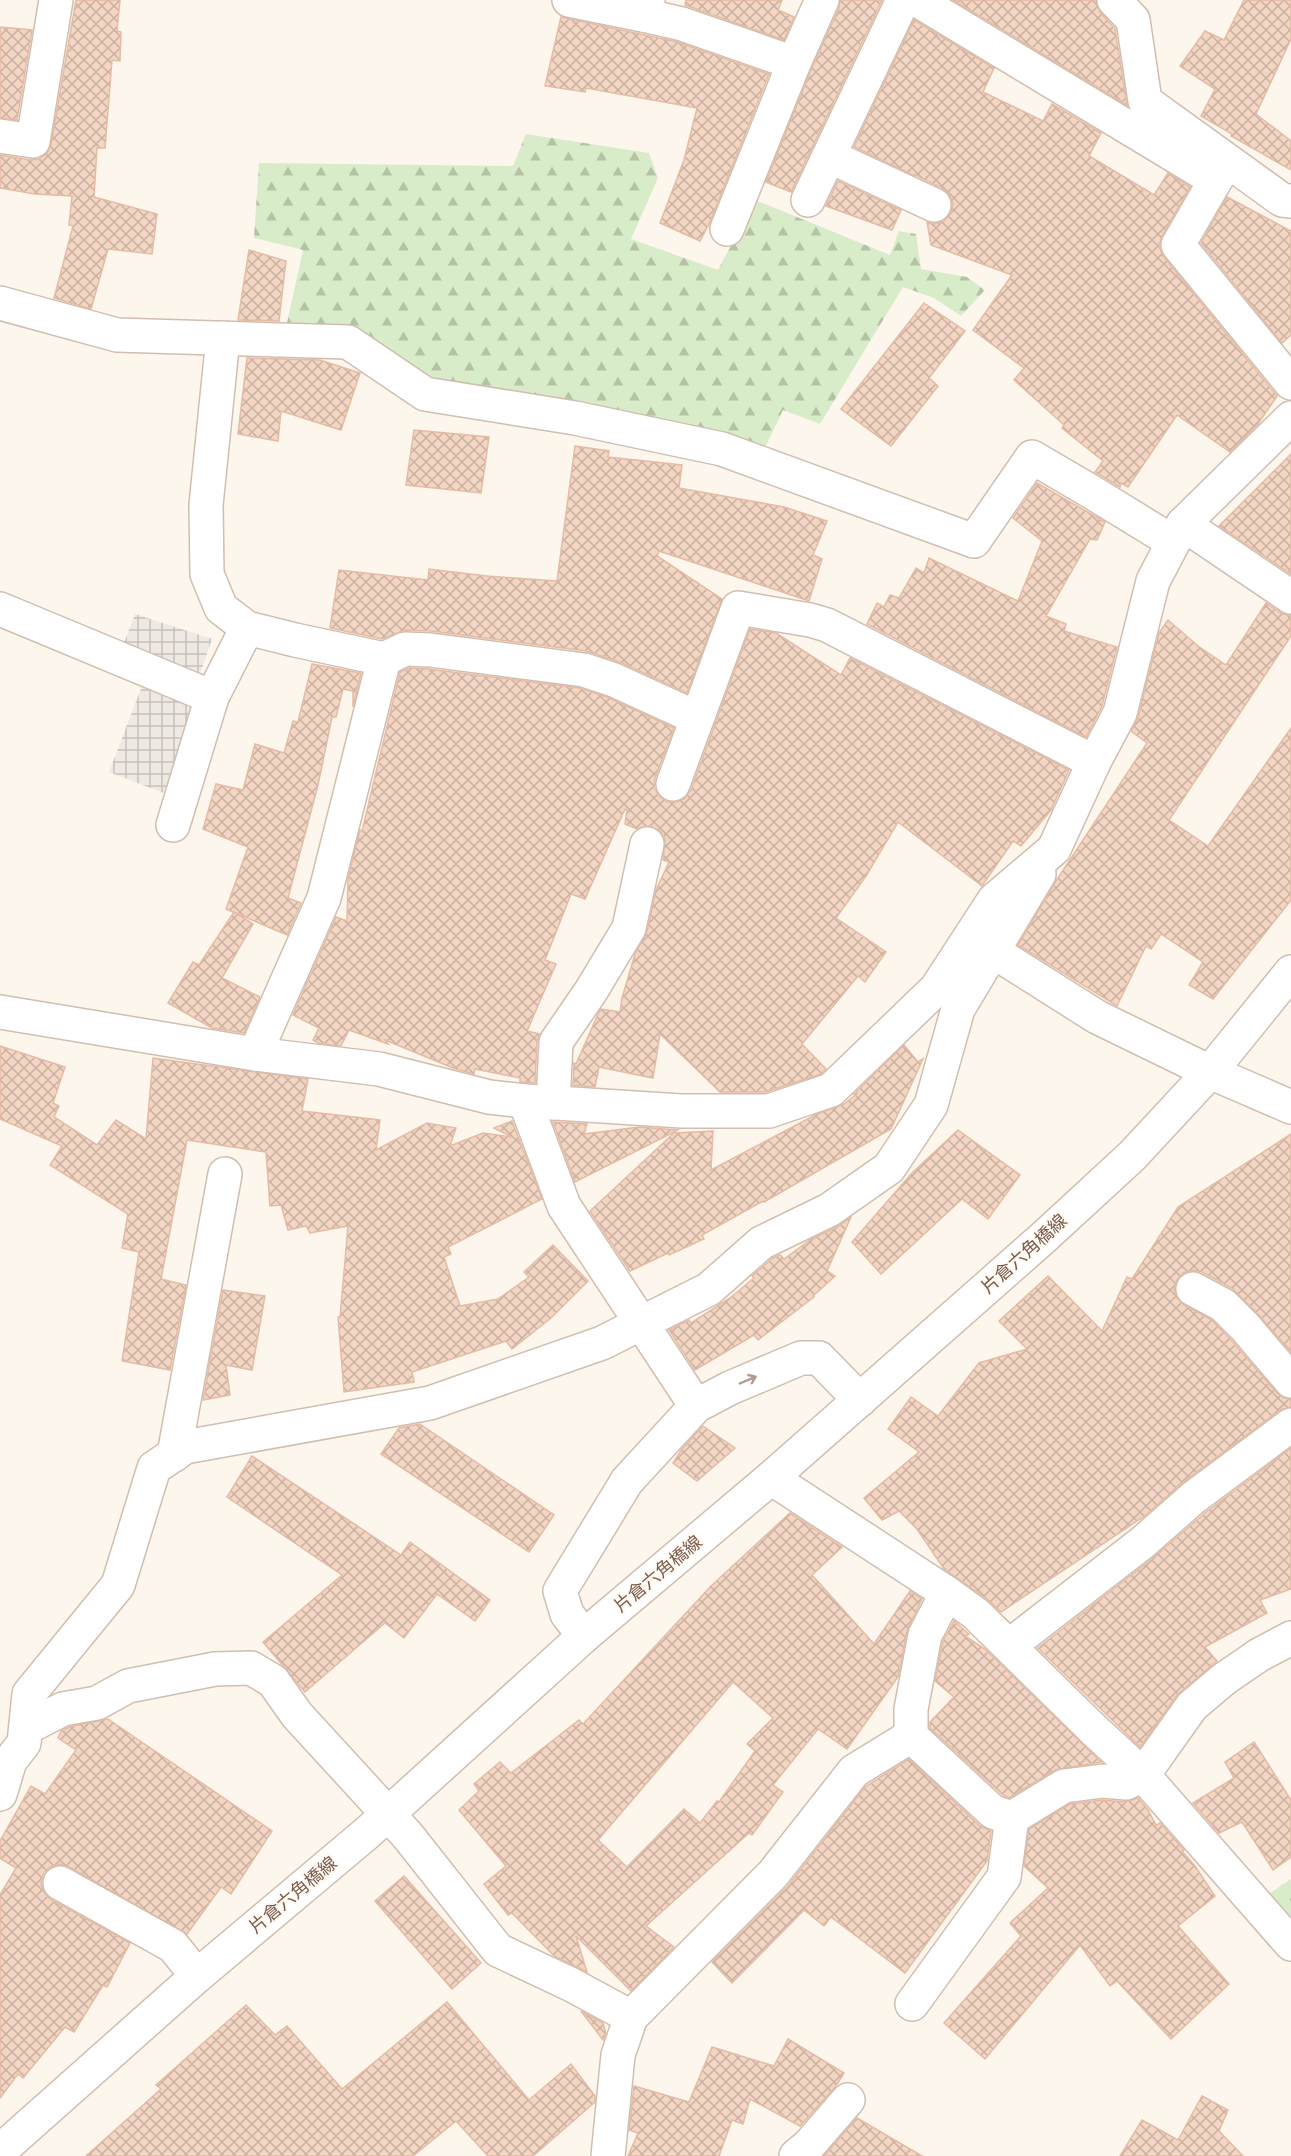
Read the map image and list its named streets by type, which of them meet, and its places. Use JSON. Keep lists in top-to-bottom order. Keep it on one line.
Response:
{"streets":{"street":["片倉六角橋線"]}}
